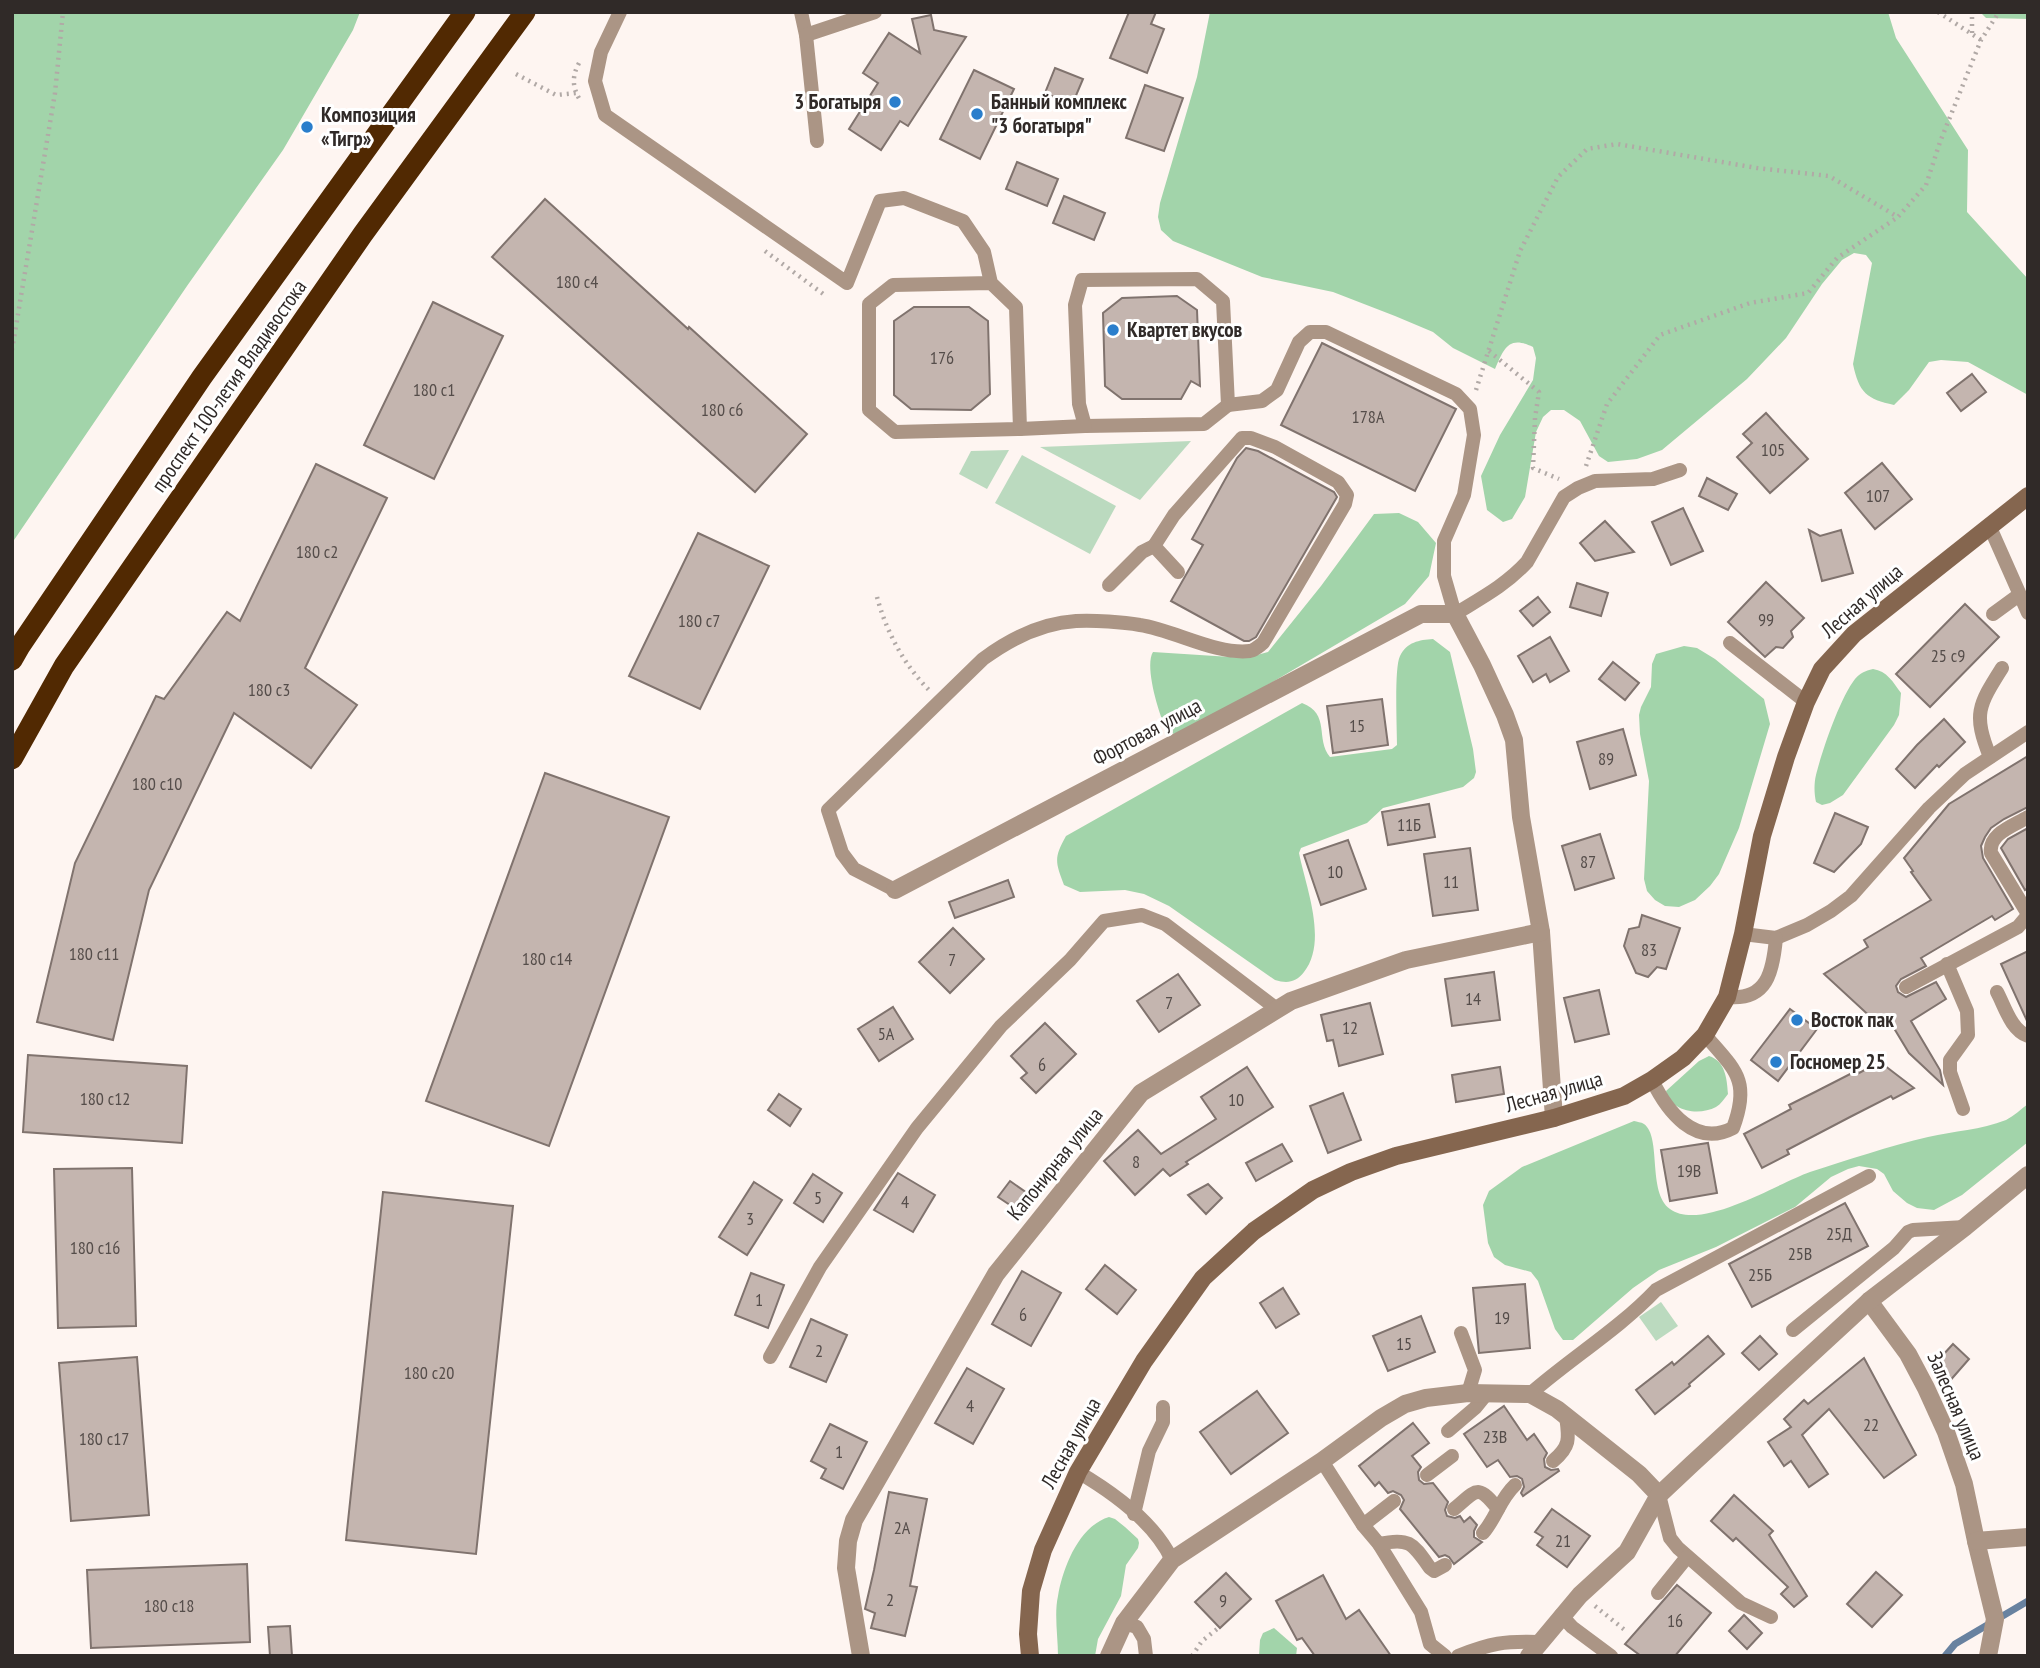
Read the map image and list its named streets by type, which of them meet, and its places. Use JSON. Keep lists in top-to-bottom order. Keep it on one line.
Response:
{"streets":{"highway":["проспект 100-летия Владивостока"],"main road":["Лесная улица"],"street":["Фортовая улица","Капонирная улица","Залесная улица"]},"places":["3 Богатыря","Банный комплекс \"3 богатыря\"","Композиция «Тигр»","Квартет вкусов","Восток пак","Госномер 25"],"house_numbers":["180 с4","176","180 с1","180 с6","178А","105","107","180 с2","99","180 с7","25 с9","180 с3","15","89","180 с10","11Б","87","10","11","83","180 с11","180 с14","7","14","7","12","5А","6","180 с12","10","8","19В","5","4","3","25Д","180 с16","25В","25Б","1","6","19","15","2","180 с20","4","22","23В","180 с17","1","2А","21","2","9","180 с18","16"]}
